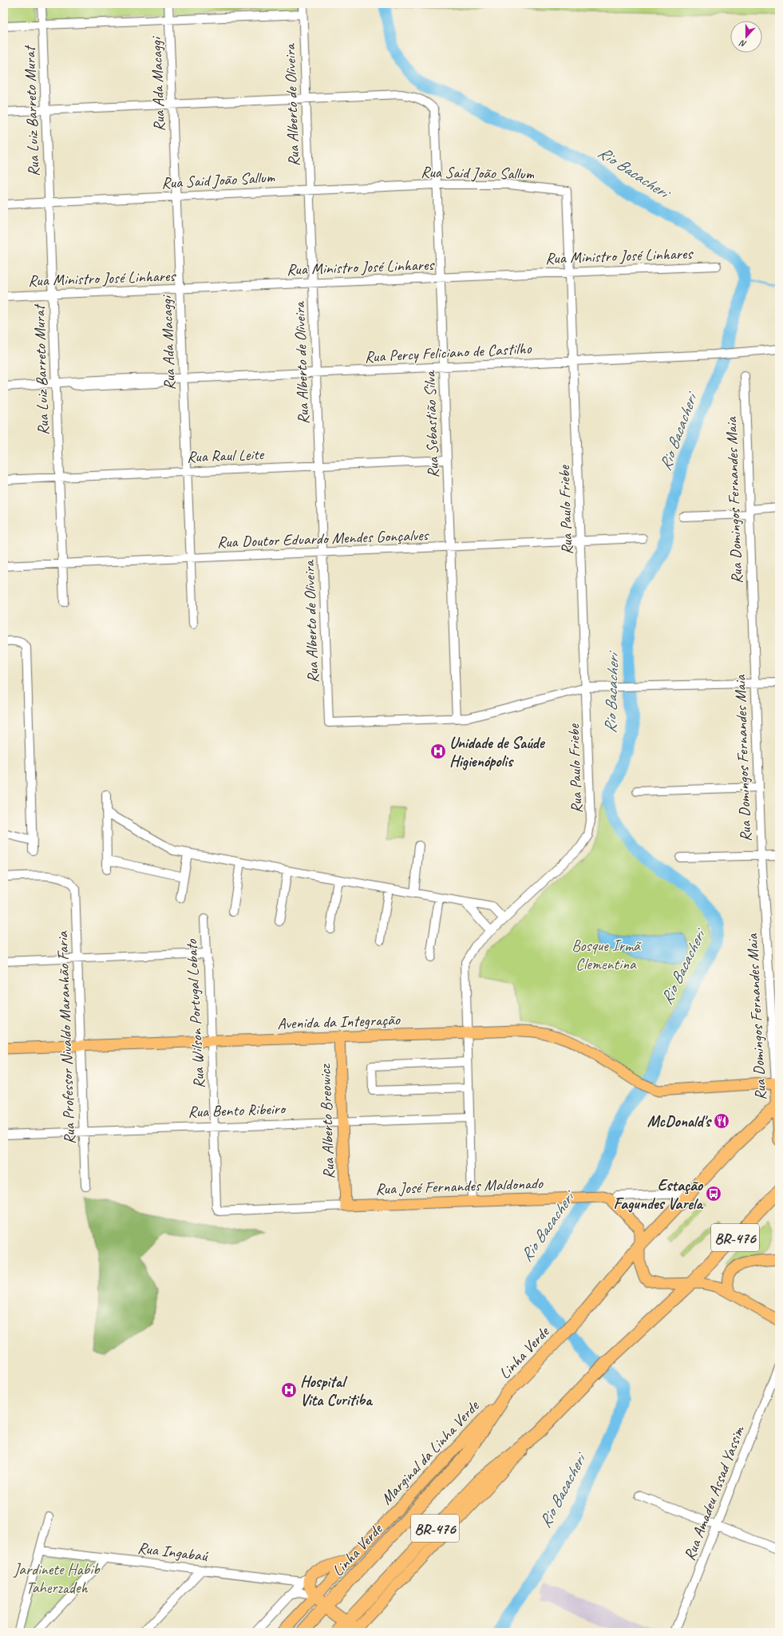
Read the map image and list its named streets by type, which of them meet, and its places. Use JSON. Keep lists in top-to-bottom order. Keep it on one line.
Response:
{"streets":{"highway":["BR-476","Linha Verde"],"main road":["Rua Domingos Fernandes Maia","Avenida da Integração","Rua Alberto Breowicz","Rua José Fernandes Maldonado","Marginal da Linha Verde"],"street":["Rua Ada Macaggi","Rua Alberto de Oliveira","Rua Luiz Barreto Murat","Rua Said João Sallum","Rua Ministro José Linhares","Rua Percy Feliciano de Castilho","Rua Sebastião Silva","Rua Raul Leite","Rua Paulo Friebe","Rua Doutor Eduardo Mendes Gonçalves","Rua Wilson Portugal Lobato","Rua Professor Nivaldo Maranhão Faria","Rua Bento Ribeiro","Rua Amadeu Assad Yassim","Rua Ingabaú"]},"crossings":[["Rua Ada Macaggi","Rua Said João Sallum"],["Rua Ada Macaggi","Rua Ministro José Linhares"],["Rua Ada Macaggi","Rua Percy Feliciano de Castilho"],["Rua Ada Macaggi","Rua Raul Leite"],["Rua Ada Macaggi","Rua Doutor Eduardo Mendes Gonçalves"],["Rua Alberto de Oliveira","Rua Said João Sallum"],["Rua Alberto de Oliveira","Rua Ministro José Linhares"],["Rua Alberto de Oliveira","Rua Percy Feliciano de Castilho"],["Rua Alberto de Oliveira","Rua Sebastião Silva"],["Rua Alberto de Oliveira","Rua Raul Leite"],["Rua Alberto de Oliveira","Rua Doutor Eduardo Mendes Gonçalves"],["Rua Luiz Barreto Murat","Rua Said João Sallum"],["Rua Luiz Barreto Murat","Rua Ministro José Linhares"],["Rua Luiz Barreto Murat","Rua Percy Feliciano de Castilho"],["Rua Luiz Barreto Murat","Rua Raul Leite"],["Rua Luiz Barreto Murat","Rua Doutor Eduardo Mendes Gonçalves"],["Rua Said João Sallum","Rua Sebastião Silva"],["Rua Said João Sallum","Rua Paulo Friebe"],["Rua Ministro José Linhares","Rua Sebastião Silva"],["Rua Ministro José Linhares","Rua Paulo Friebe"],["Rua Percy Feliciano de Castilho","Rua Sebastião Silva"],["Rua Percy Feliciano de Castilho","Rua Paulo Friebe"],["Rua Sebastião Silva","Rua Raul Leite"],["Rua Sebastião Silva","Rua Doutor Eduardo Mendes Gonçalves"],["Rua Domingos Fernandes Maia","Avenida da Integração"],["Rua Domingos Fernandes Maia","Linha Verde"],["Rua Paulo Friebe","Rua Doutor Eduardo Mendes Gonçalves"],["Rua Wilson Portugal Lobato","Avenida da Integração"],["Rua Wilson Portugal Lobato","Rua Bento Ribeiro"],["Rua Wilson Portugal Lobato","Rua Alberto Breowicz"],["Rua Wilson Portugal Lobato","Rua José Fernandes Maldonado"],["Avenida da Integração","Rua Professor Nivaldo Maranhão Faria"],["Avenida da Integração","Rua Alberto Breowicz"],["Rua Professor Nivaldo Maranhão Faria","Rua Bento Ribeiro"],["Rua Bento Ribeiro","Rua Alberto Breowicz"],["Rua Alberto Breowicz","Rua José Fernandes Maldonado"],["Rua José Fernandes Maldonado","BR-476"],["Rua José Fernandes Maldonado","Linha Verde"],["Linha Verde","Marginal da Linha Verde"]],"water":["Rio Bacacheri"],"parks":["Bosque Irmã Clementina","Jardinete Habib Taherzadeh"],"places":{"hospital":["Unidade de Saúde Higienópolis","Hospital Vita Curitiba"],"restaurant":["McDonald's"],"bus stop":["Estação Fagundes Varela"]},"north":"bottom"}
